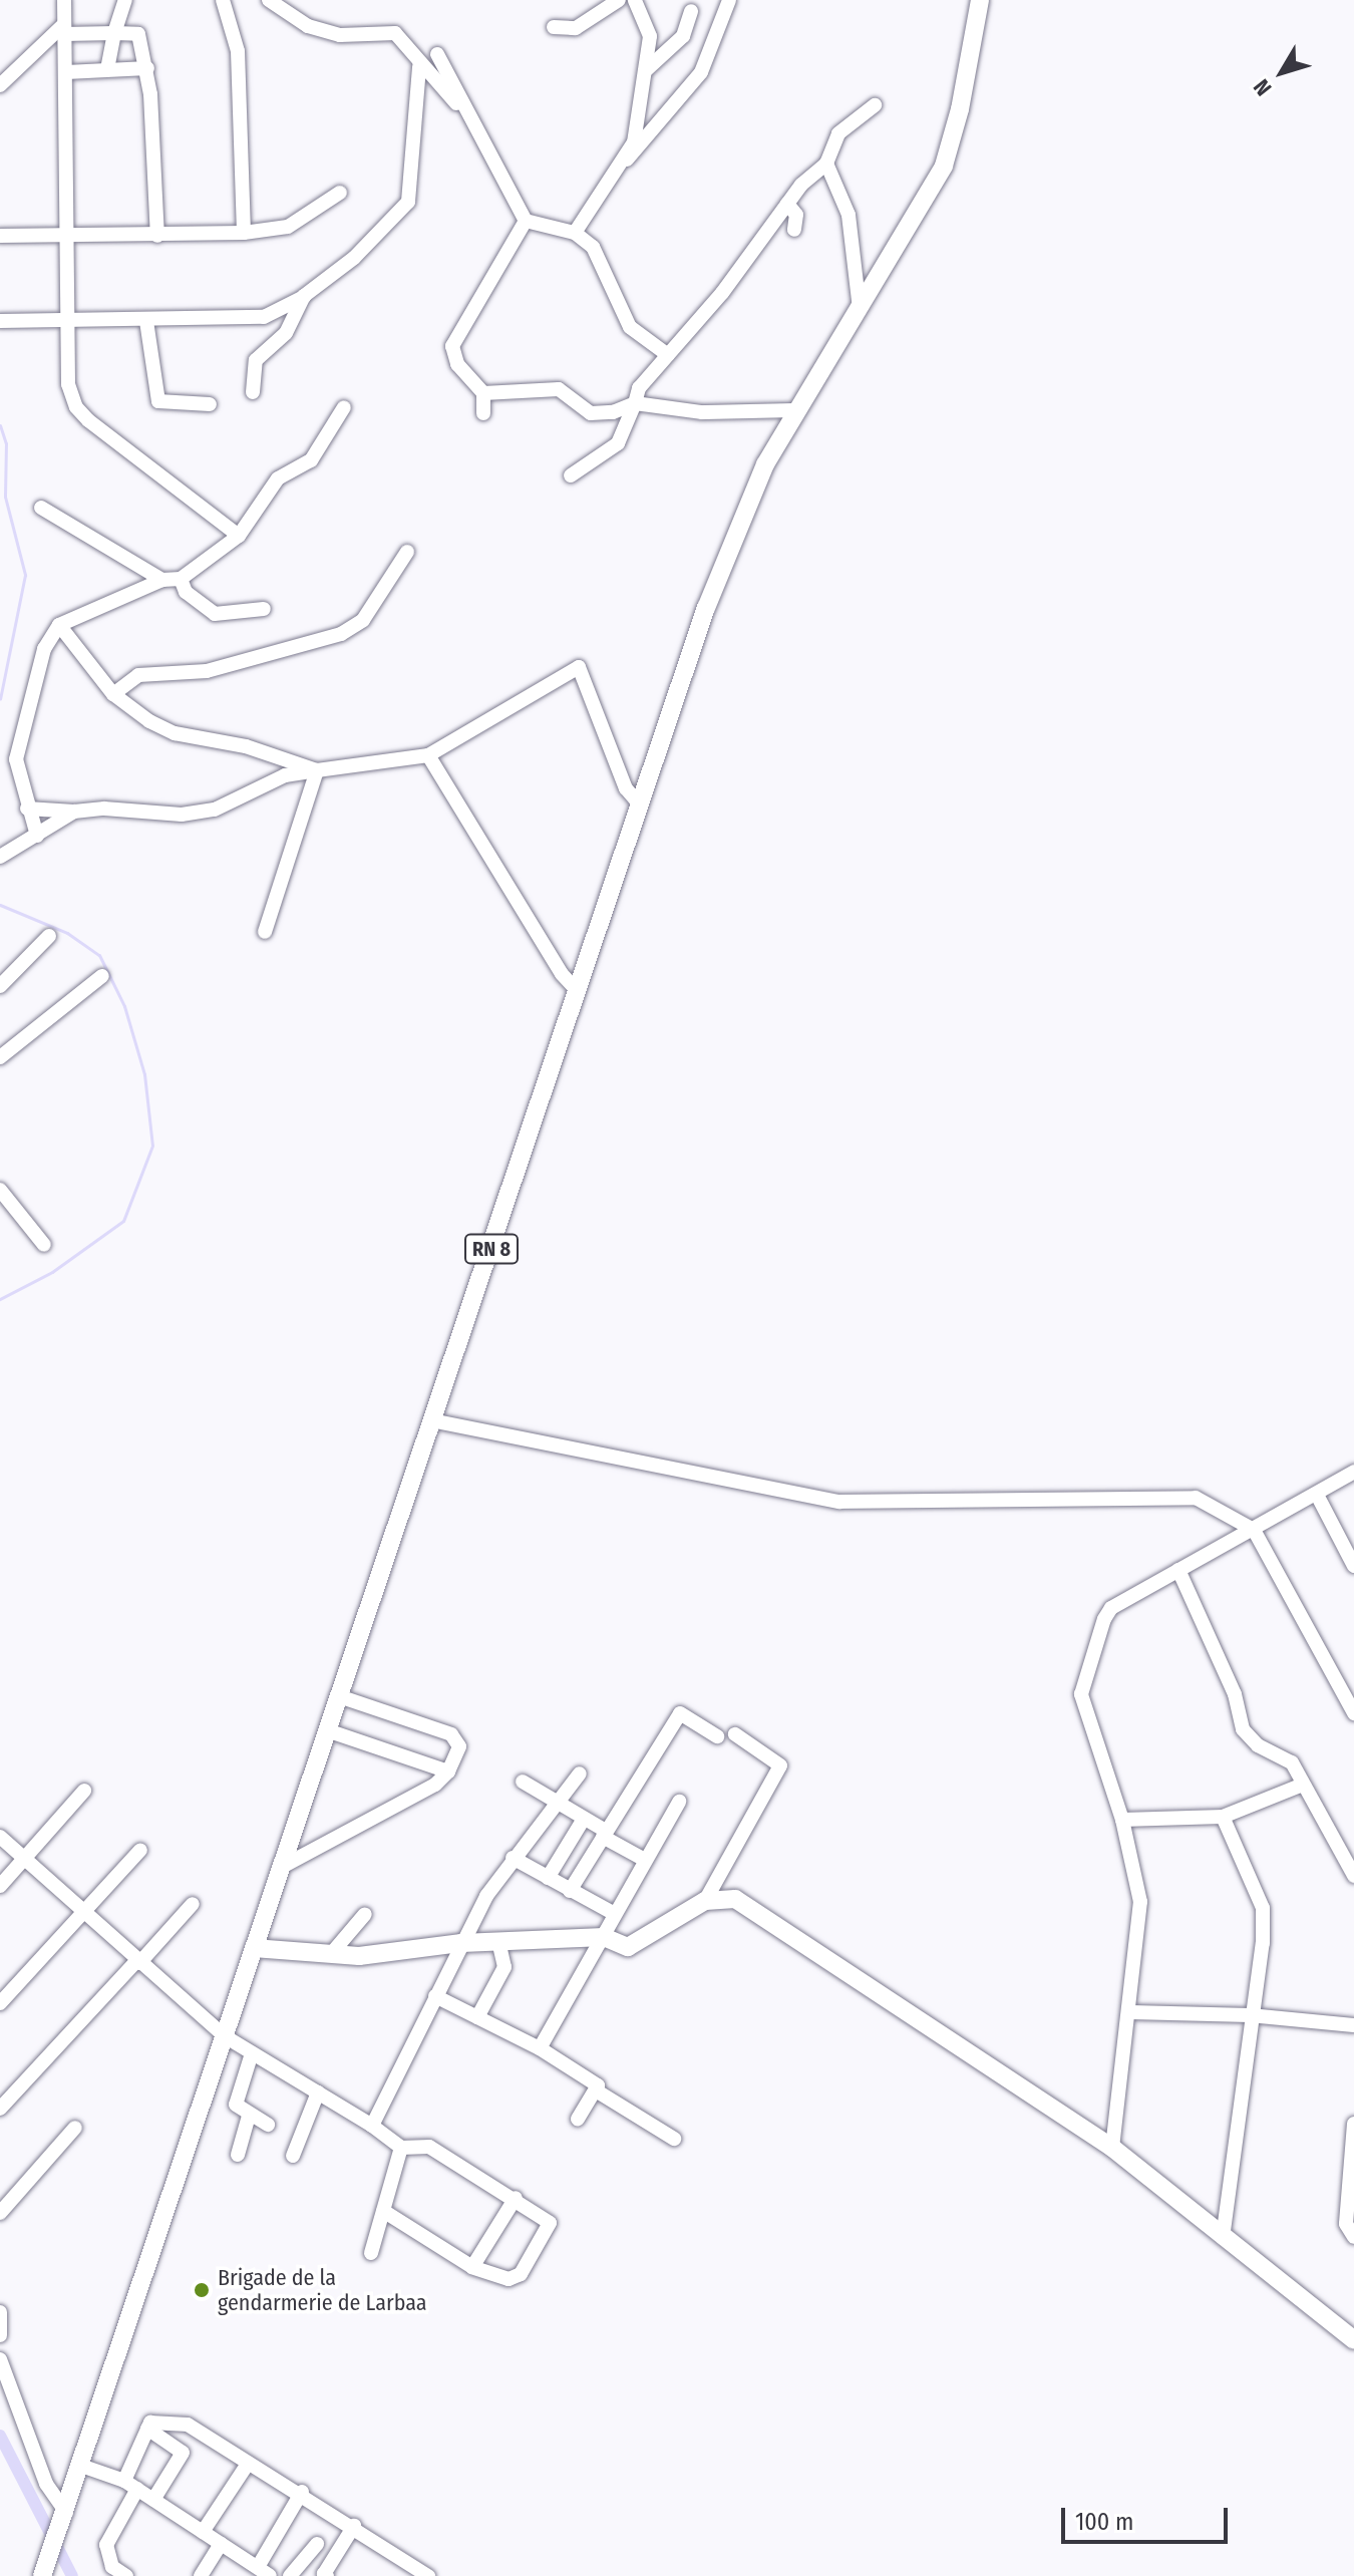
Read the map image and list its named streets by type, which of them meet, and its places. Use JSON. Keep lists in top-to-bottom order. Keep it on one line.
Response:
{"streets":{"main road":["RN 8"]},"places":["Brigade de la gendarmerie de Larbaa"],"scale_bar":"100 m","north":"bottom left"}
